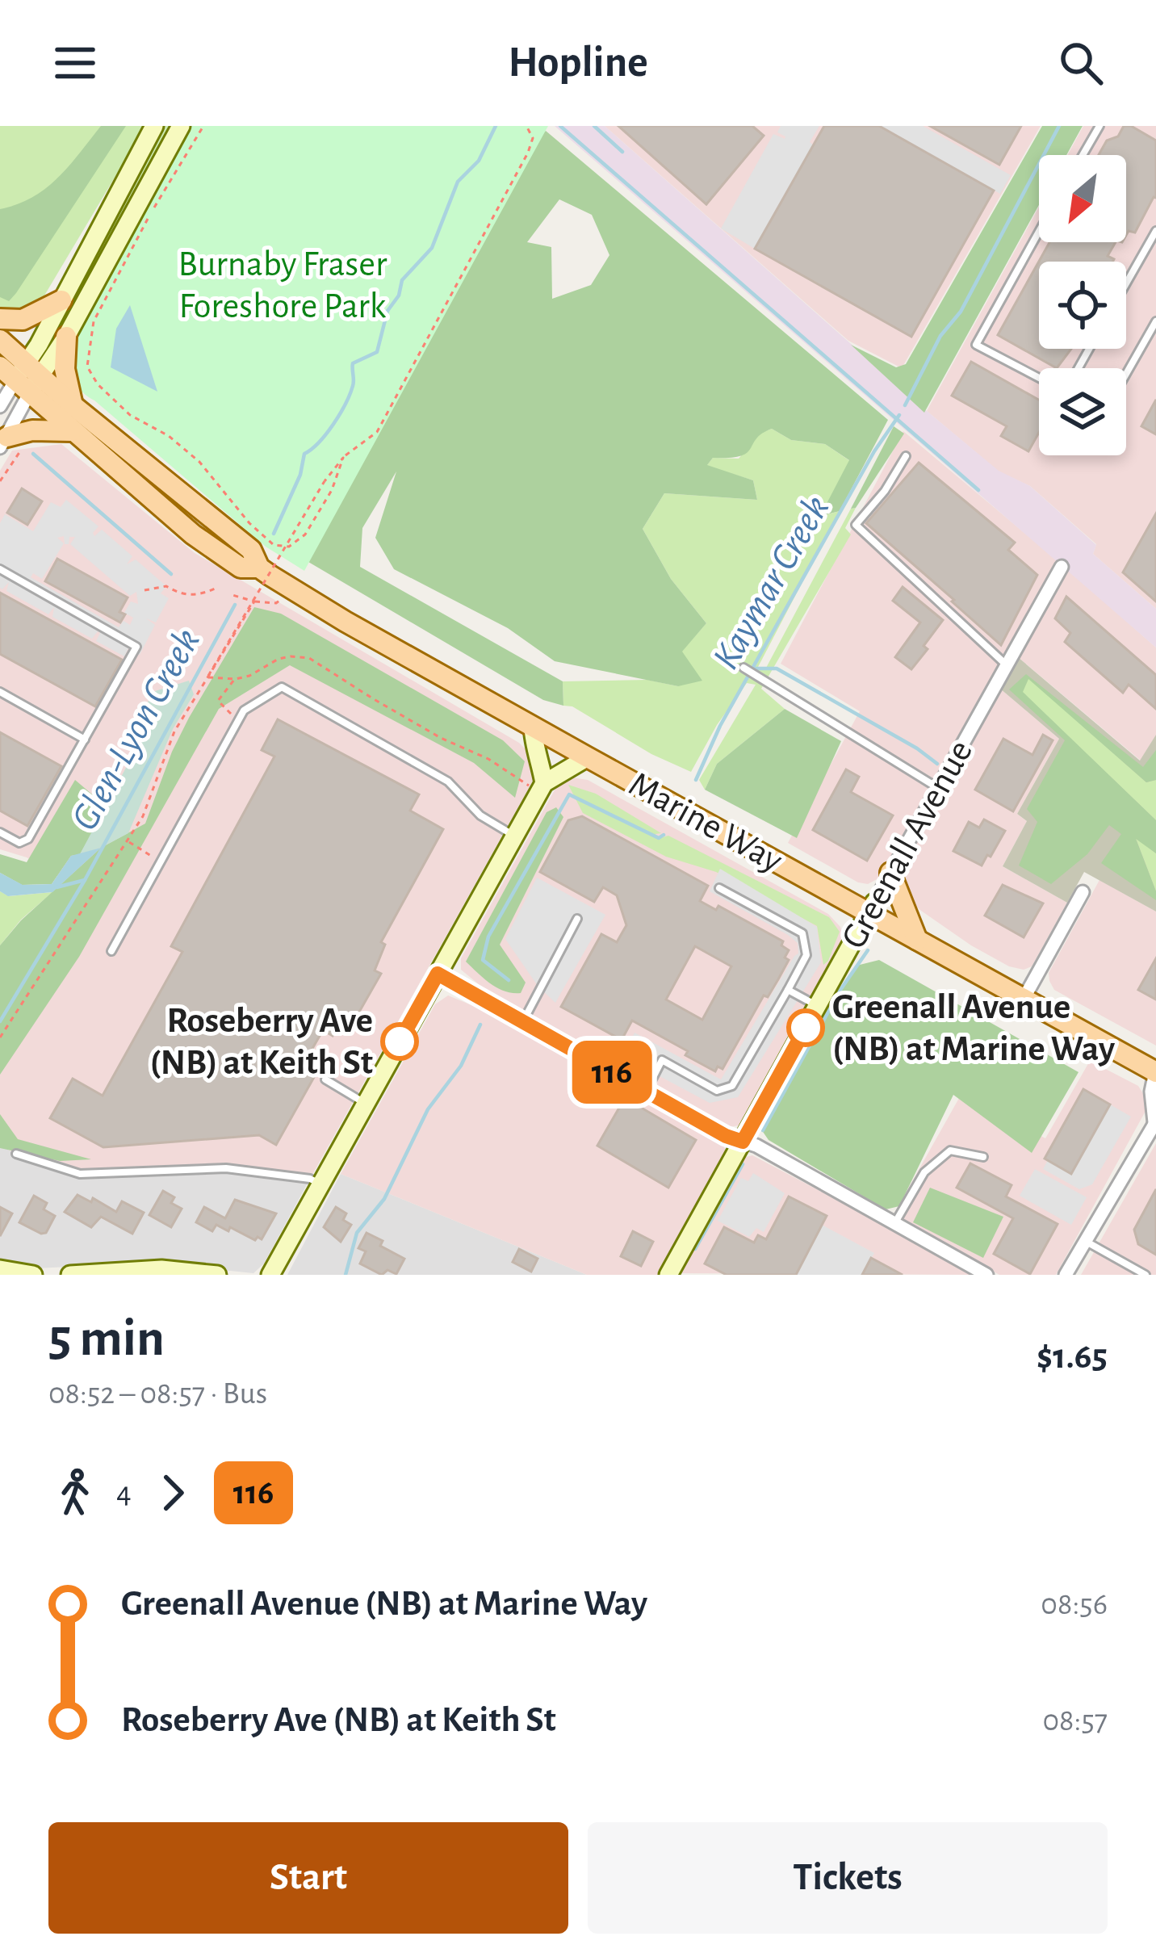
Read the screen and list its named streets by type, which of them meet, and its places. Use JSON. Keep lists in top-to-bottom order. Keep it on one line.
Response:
{"streets":{"main road":["Marine Way"],"street":["Greenall Avenue"]},"crossings":[["Marine Way","Greenall Avenue"]],"water":["Kaymar Creek","Glen-Lyon Creek"],"parks":["Burnaby Fraser Foreshore Park"],"places":["Greenall Avenue (NB) at Marine Way","Roseberry Ave (NB) at Keith St"],"lines":["bus line 116"],"north":"bottom left","page":{"header":"Hopline","on_map":"116","heading":["5 min","08:52 – 08:57 · Bus","$1.65"],"legs":["4","116"],"list":[{"name":"Greenall Avenue (NB) at Marine Way","value":"08:56"},{"name":"Roseberry Ave (NB) at Keith St","value":"08:57"}],"buttons":["Start","Tickets"]}}
